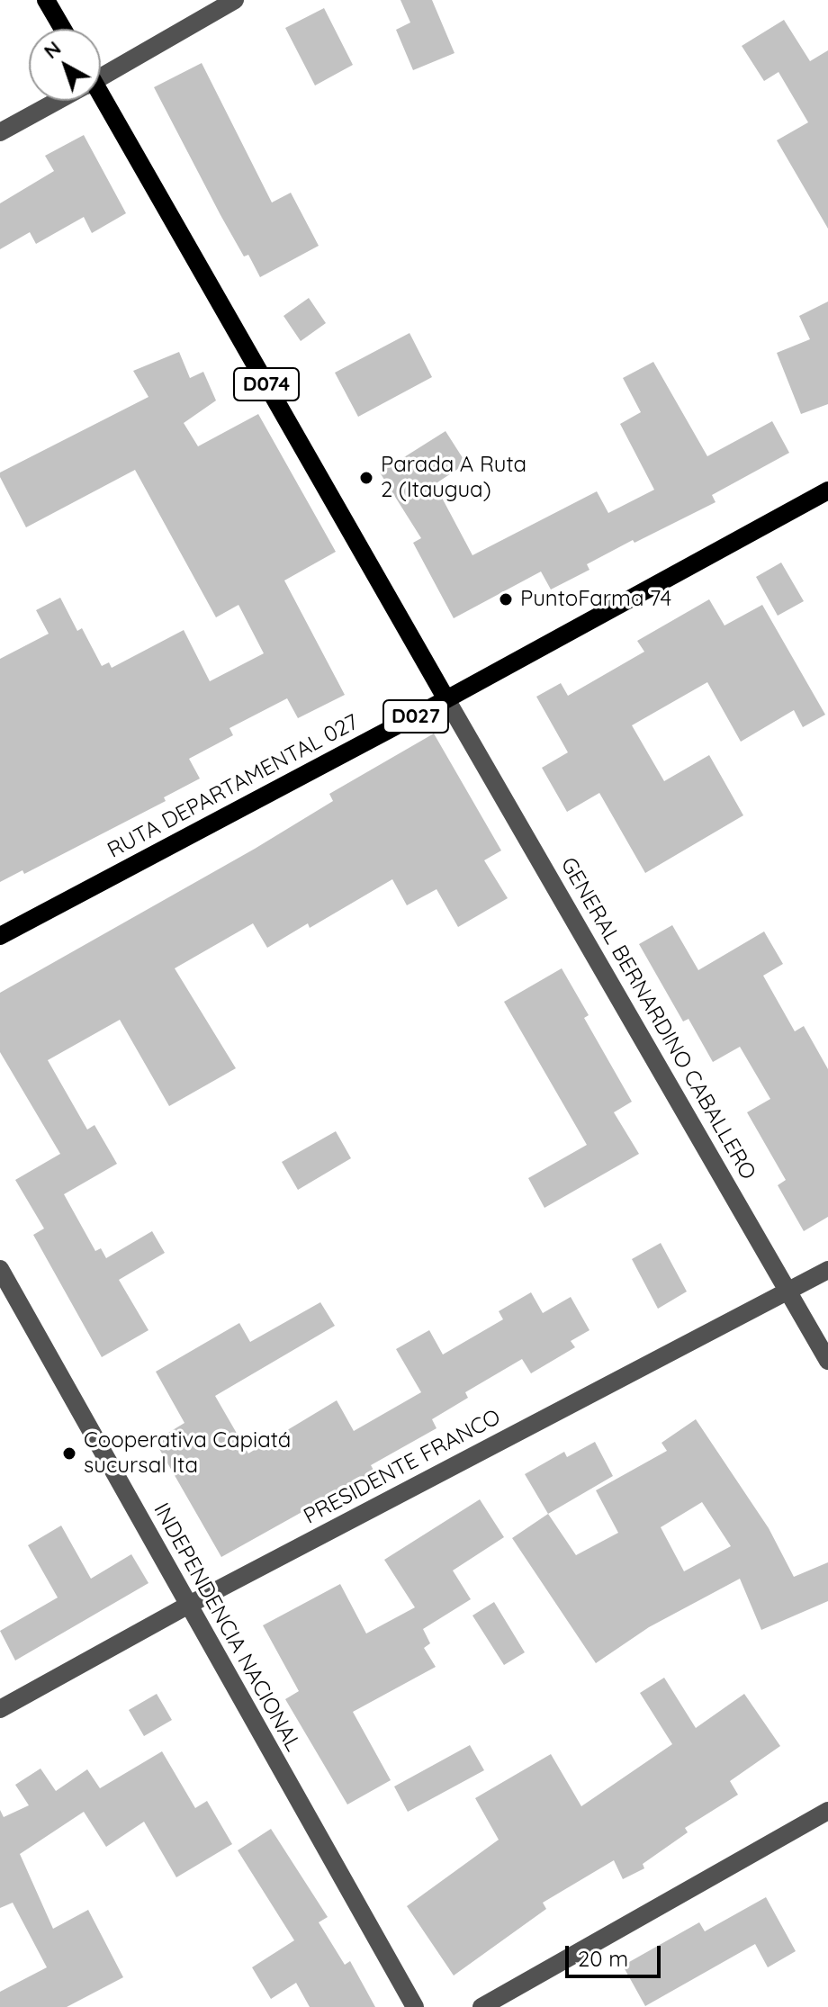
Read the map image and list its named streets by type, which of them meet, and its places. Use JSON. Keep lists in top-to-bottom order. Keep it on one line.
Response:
{"streets":{"main road":["D074","D027","RUTA DEPARTAMENTAL 027"],"street":["GENERAL BERNARDINO CABALLERO","PRESIDENTE FRANCO","INDEPENDENCIA NACIONAL"]},"crossings":[["D074","RUTA DEPARTAMENTAL 027"],["D074","GENERAL BERNARDINO CABALLERO"],["RUTA DEPARTAMENTAL 027","GENERAL BERNARDINO CABALLERO"],["GENERAL BERNARDINO CABALLERO","PRESIDENTE FRANCO"],["PRESIDENTE FRANCO","INDEPENDENCIA NACIONAL"]],"places":["Parada A Ruta 2 (Itaugua)","PuntoFarma 74","Cooperativa Capiatá sucursal Ita"],"scale_bar":"20 m","north":"top left"}
